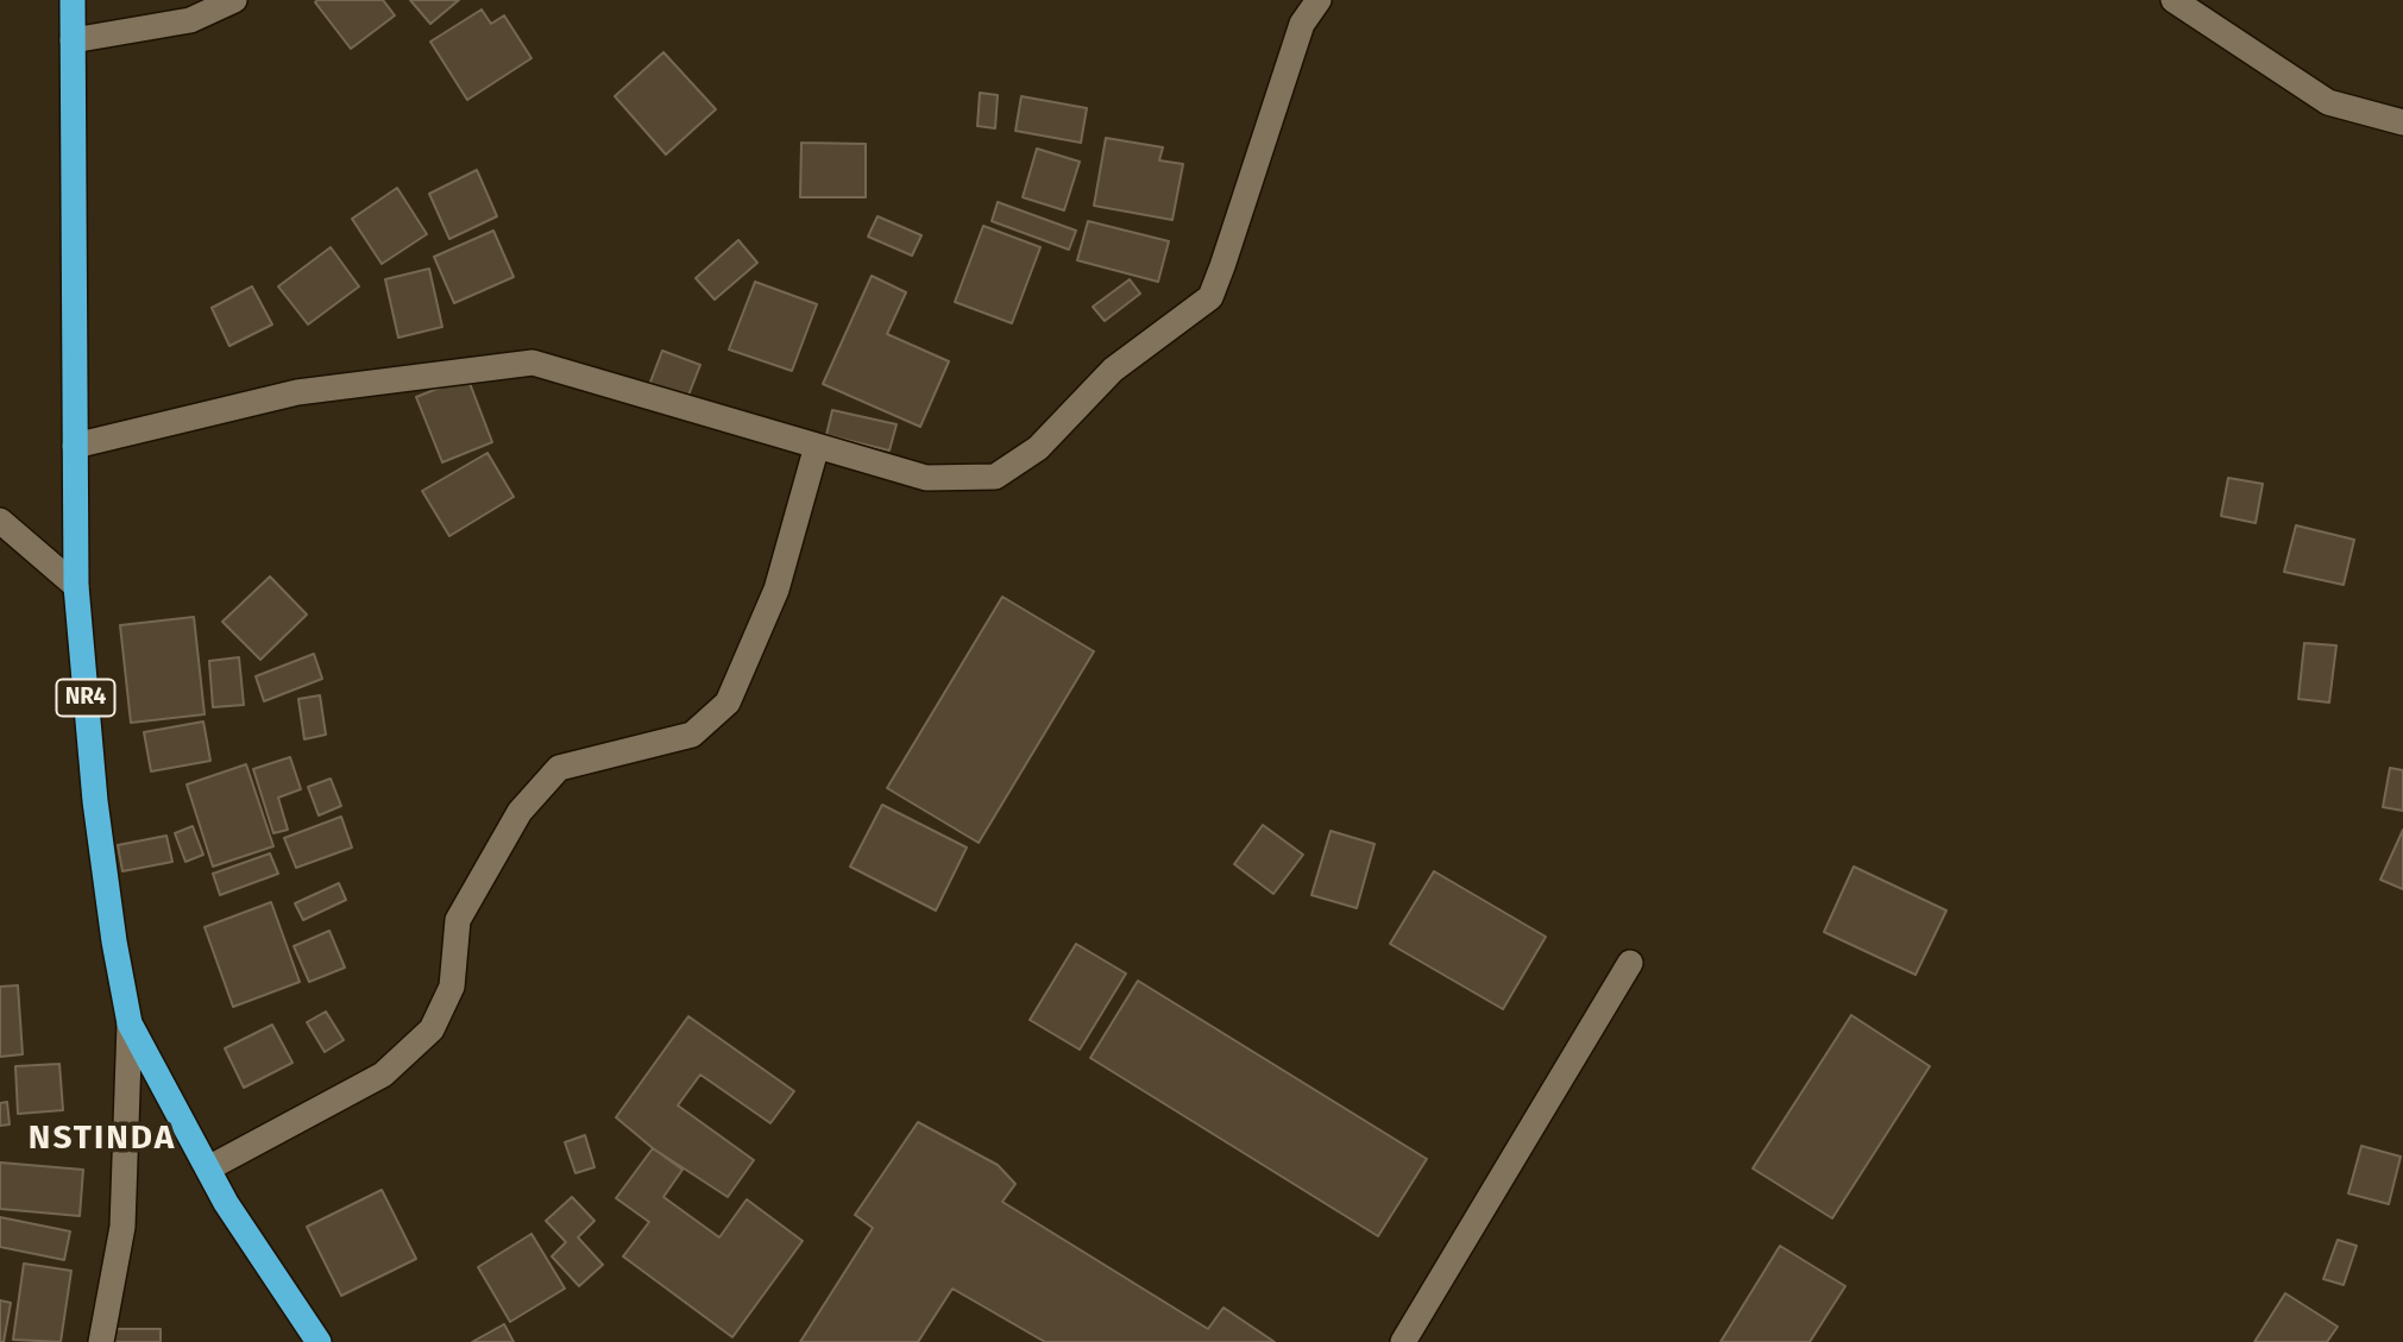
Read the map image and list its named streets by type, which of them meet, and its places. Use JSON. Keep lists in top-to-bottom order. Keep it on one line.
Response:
{"streets":{"highway":["NR4"]},"districts":["NSTINDA"]}
